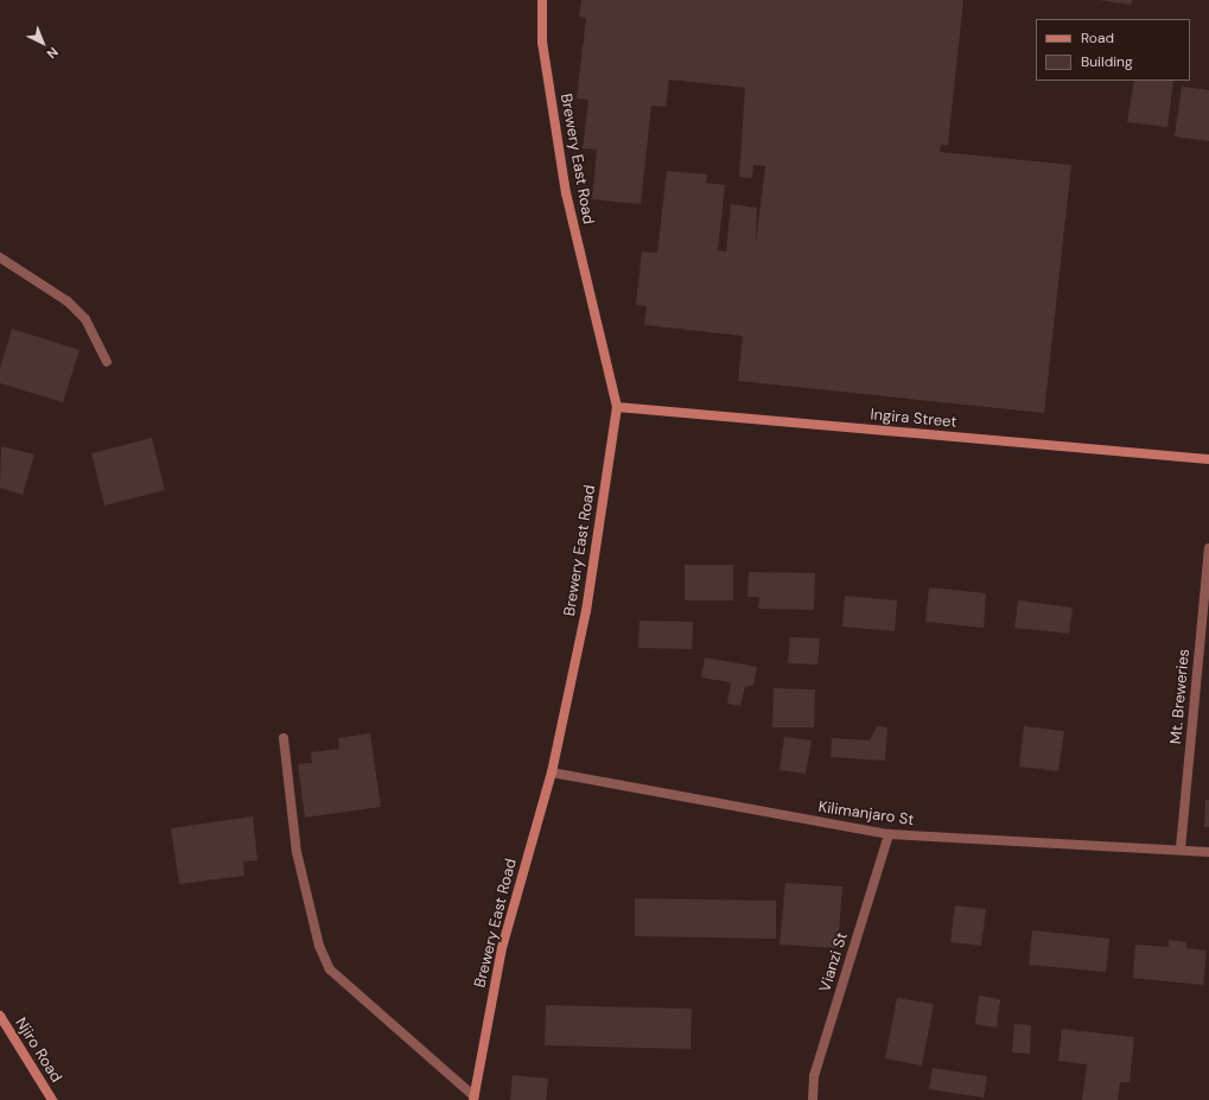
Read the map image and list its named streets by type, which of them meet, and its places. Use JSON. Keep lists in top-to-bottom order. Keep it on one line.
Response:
{"streets":{"street":["Brewery East Road","Ingira Street","Mt. Breweries","Kilimanjaro St","Vianzi St","Njiro Road"]},"crossings":[["Brewery East Road","Ingira Street"],["Brewery East Road","Kilimanjaro St"],["Mt. Breweries","Kilimanjaro St"],["Kilimanjaro St","Vianzi St"]],"legend":["Road","Building"],"north":"bottom right"}
